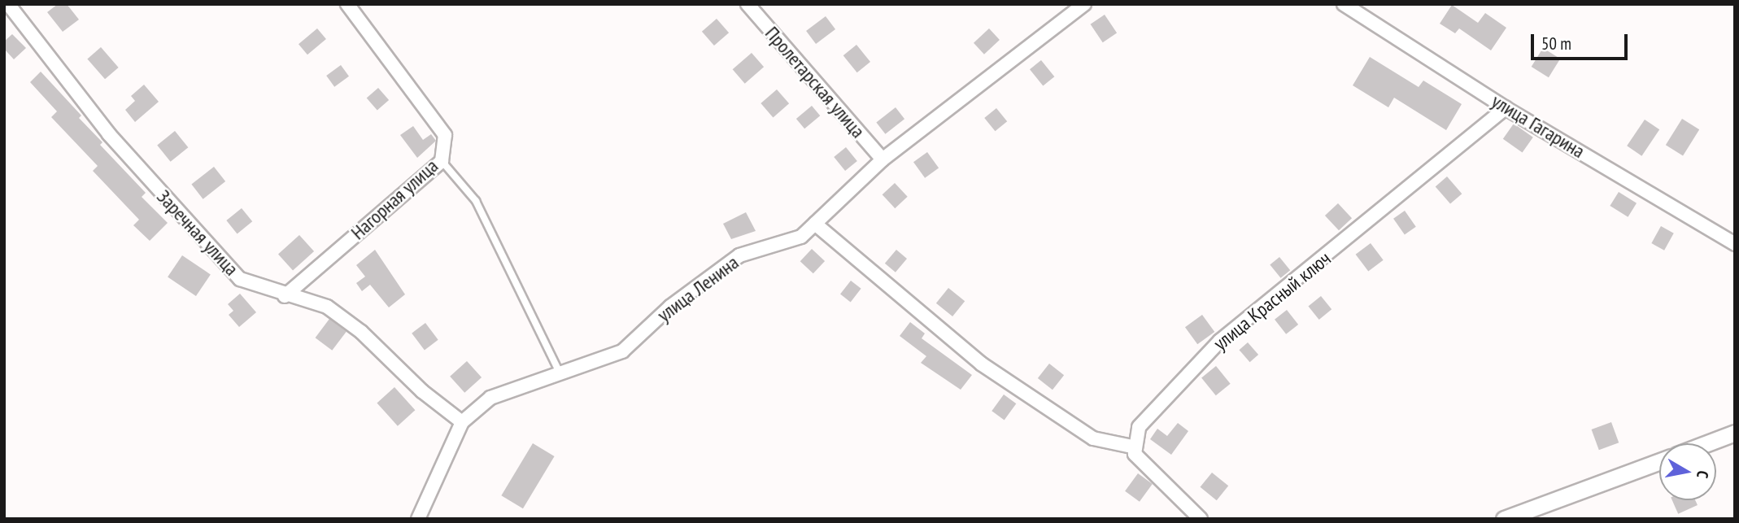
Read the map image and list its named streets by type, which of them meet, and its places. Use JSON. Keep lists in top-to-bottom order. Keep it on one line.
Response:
{"streets":{"street":["Пролетарская улица","улица Гагарина","Нагорная улица","Заречная улица","улица Ленина","улица Красный ключ"]},"crossings":[["Пролетарская улица","улица Ленина"],["улица Гагарина","улица Красный ключ"],["Нагорная улица","Заречная улица"],["Заречная улица","улица Ленина"]],"scale_bar":"50 m","north":"right"}
